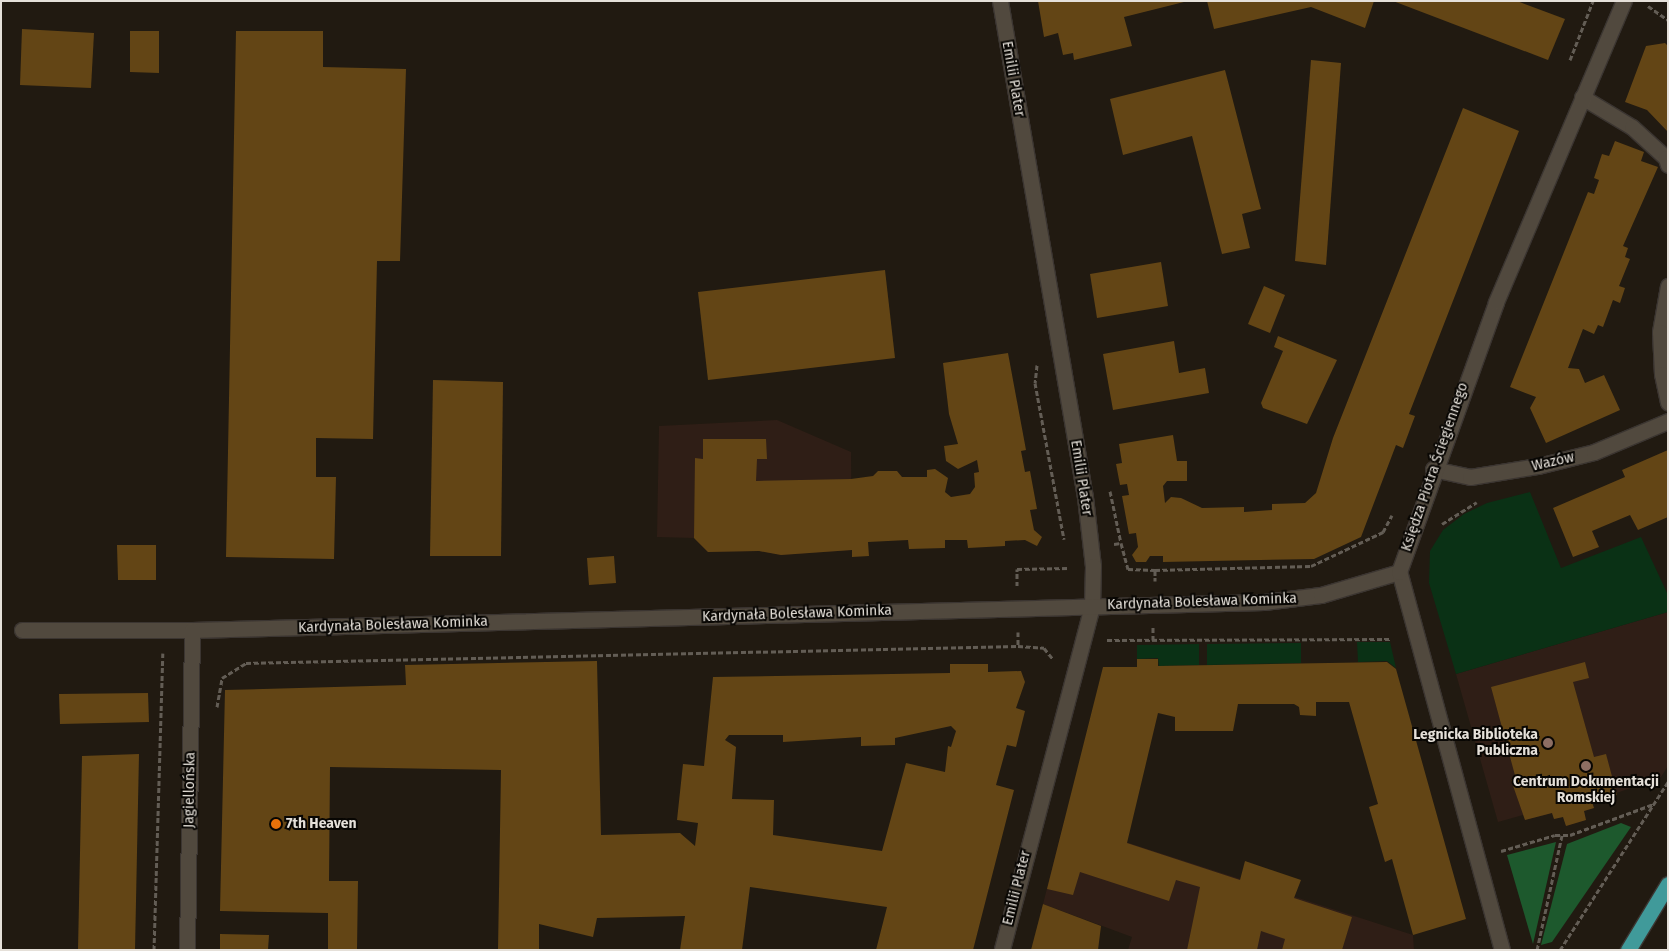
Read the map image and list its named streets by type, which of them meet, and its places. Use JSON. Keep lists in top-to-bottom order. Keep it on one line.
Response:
{"streets":{"street":["Emilii Plater","Wazów","Księdza Piotra Ściegiennego","Kardynała Bolesława Kominka","Jagiellońska"]},"crossings":[["Emilii Plater","Kardynała Bolesława Kominka"],["Wazów","Księdza Piotra Ściegiennego"],["Księdza Piotra Ściegiennego","Kardynała Bolesława Kominka"],["Kardynała Bolesława Kominka","Jagiellońska"]],"places":["Legnicka Biblioteka Publiczna","Centrum Dokumentacji Romskiej","7th Heaven"]}
